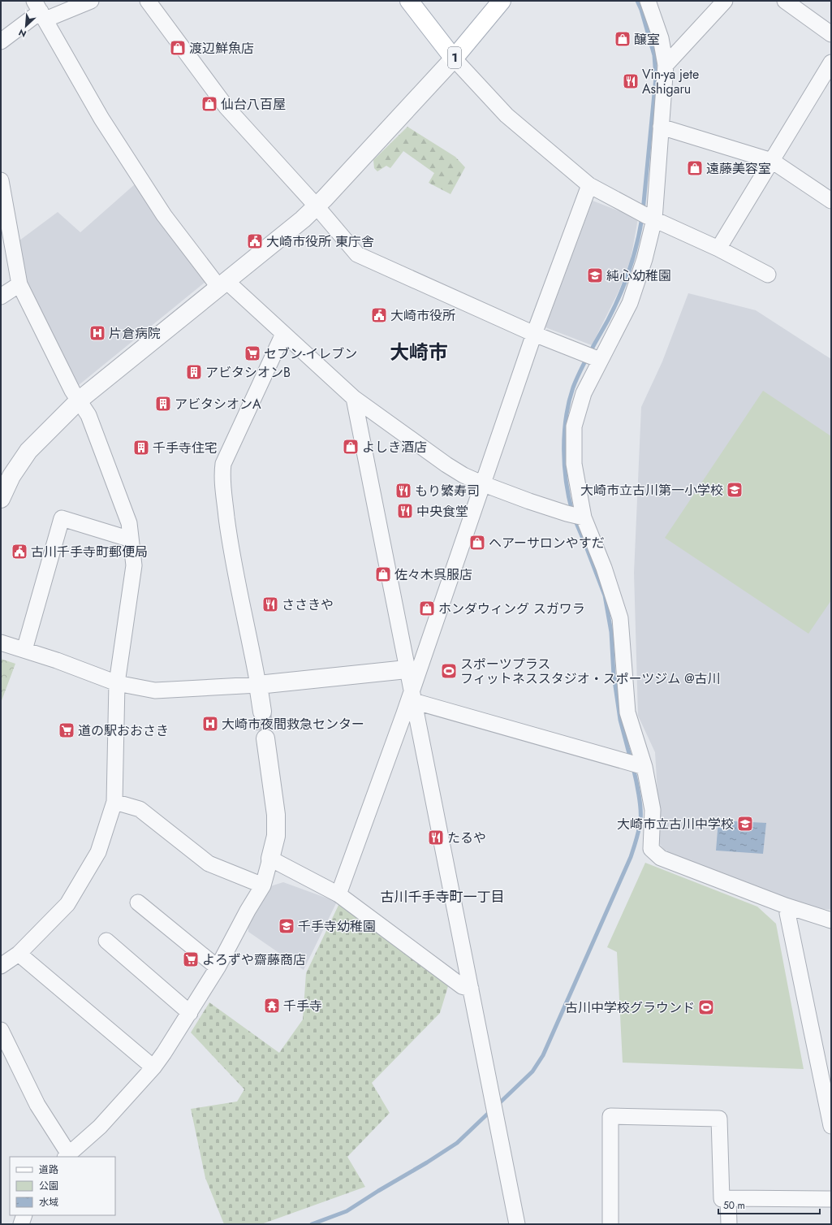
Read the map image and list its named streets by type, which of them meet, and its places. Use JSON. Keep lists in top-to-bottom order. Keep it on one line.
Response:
{"streets":{"main road":["1"]},"districts":["大崎市","古川千手寺町一丁目"],"places":{"shop":["醸室","渡辺鮮魚店","仙台八百屋","遠藤美容室","よしき酒店","ヘアーサロンやすだ","佐々木呉服店","ホンダウィング スガワラ"],"restaurant":["Vin-ya jete Ashigaru","もり繁寿司","中央食堂","ささきや","たるや"],"public building":["大崎市役所 東庁舎","大崎市役所","古川千手寺町郵便局"],"school or university":["純心幼稚園","大崎市立古川第一小学校","大崎市立古川中学校","千手寺幼稚園"],"hospital":["片倉病院","大崎市夜間救急センター"],"supermarket":["セブン-イレブン","道の駅おおさき","よろずや齋藤商店"],"building":["アビタシオンB","アビタシオンA","千手寺住宅"],"sports":["スポーツプラス フィットネススタジオ・スポーツジム @古川","古川中学校グラウンド"],"temple":["千手寺"]},"legend":["道路","公園","水域"],"scale_bar":"50 m","north":"bottom left"}
